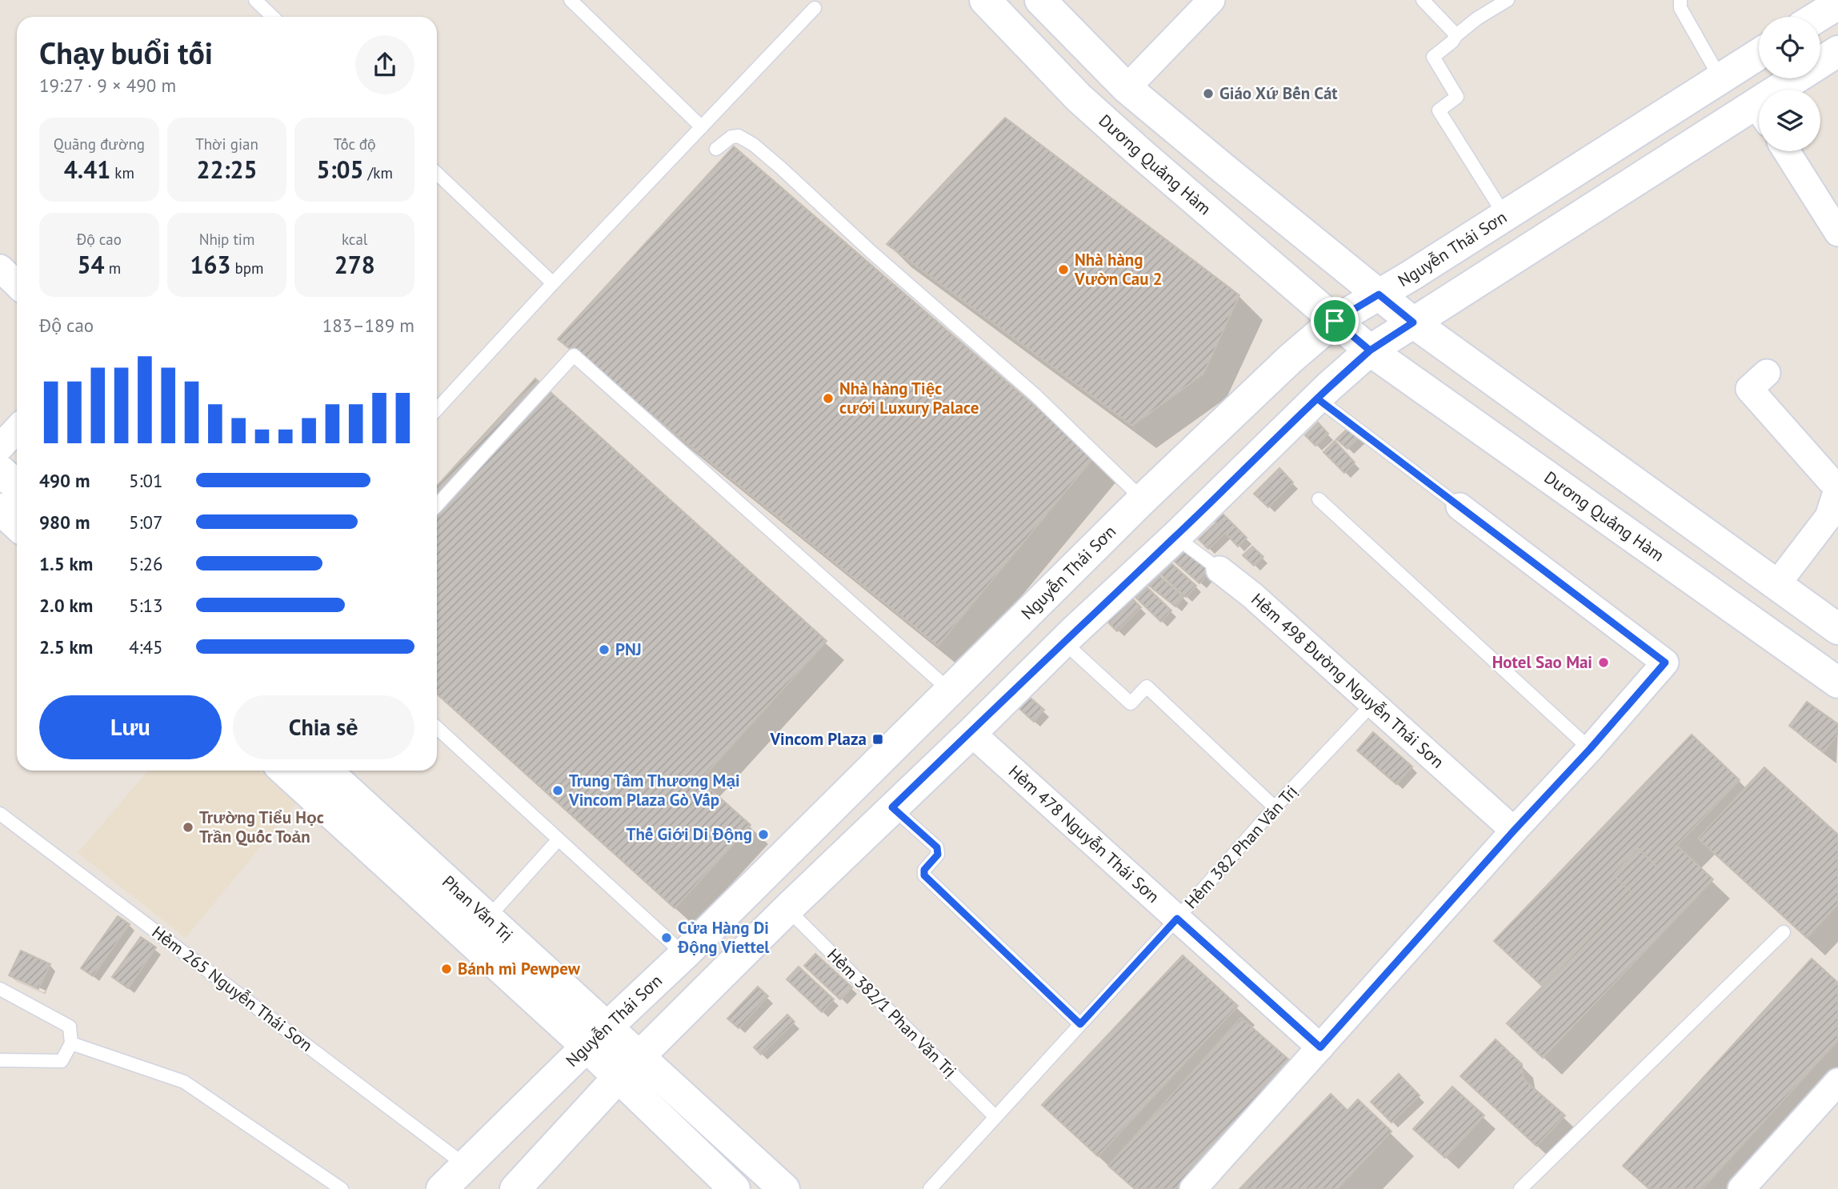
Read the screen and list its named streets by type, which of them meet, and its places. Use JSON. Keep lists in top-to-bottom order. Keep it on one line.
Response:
{"streets":{"main road":["Dương Quảng Hàm","Nguyễn Thái Sơn","Phan Văn Trị"],"street":["Hẻm 498 Đường Nguyễn Thái Sơn","Hẻm 478 Nguyễn Thái Sơn"],"lane":["Hẻm 382 Phan Văn Trị","Hẻm 265 Nguyễn Thái Sơn","Hẻm 382/1 Phan Văn Trị"]},"crossings":[["Dương Quảng Hàm","Nguyễn Thái Sơn"],["Nguyễn Thái Sơn","Phan Văn Trị"],["Nguyễn Thái Sơn","Hẻm 265 Nguyễn Thái Sơn"],["Hẻm 498 Đường Nguyễn Thái Sơn","Hẻm 382 Phan Văn Trị"],["Hẻm 478 Nguyễn Thái Sơn","Hẻm 382 Phan Văn Trị"],["Hẻm 382 Phan Văn Trị","Hẻm 382/1 Phan Văn Trị"]],"places":{"other":["Giáo Xứ Bến Cát","Nhà hàng Vườn Cau 2","Nhà hàng Tiệc cưới Luxury Palace","PNJ","Hotel Sao Mai","Trung Tâm Thương Mại Vincom Plaza Gò Vấp","Trường Tiểu Học Trần Quốc Toản","Thế Giới Di Động","Cửa Hàng Di Động Viettel","Bánh mì Pewpew"],"transit":["Vincom Plaza"]},"page":{"heading":["Chạy buổi tối","19:27 · 9 × 490 m"],"stats":[["Quãng đường","4.41 km"],["Thời gian","22:25"],["Tốc độ","5:05 /km"],["Độ cao","54 m"],["Nhịp tim","163 bpm"],["kcal","278"]],"chart":["Độ cao","183–189 m"],"list":[{"name":"490 m","note":"5:01"},{"name":"980 m","note":"5:07"},{"name":"1.5 km","note":"5:26"},{"name":"2.0 km","note":"5:13"},{"name":"2.5 km","note":"4:45"}],"buttons":["Lưu","Chia sẻ"]}}
